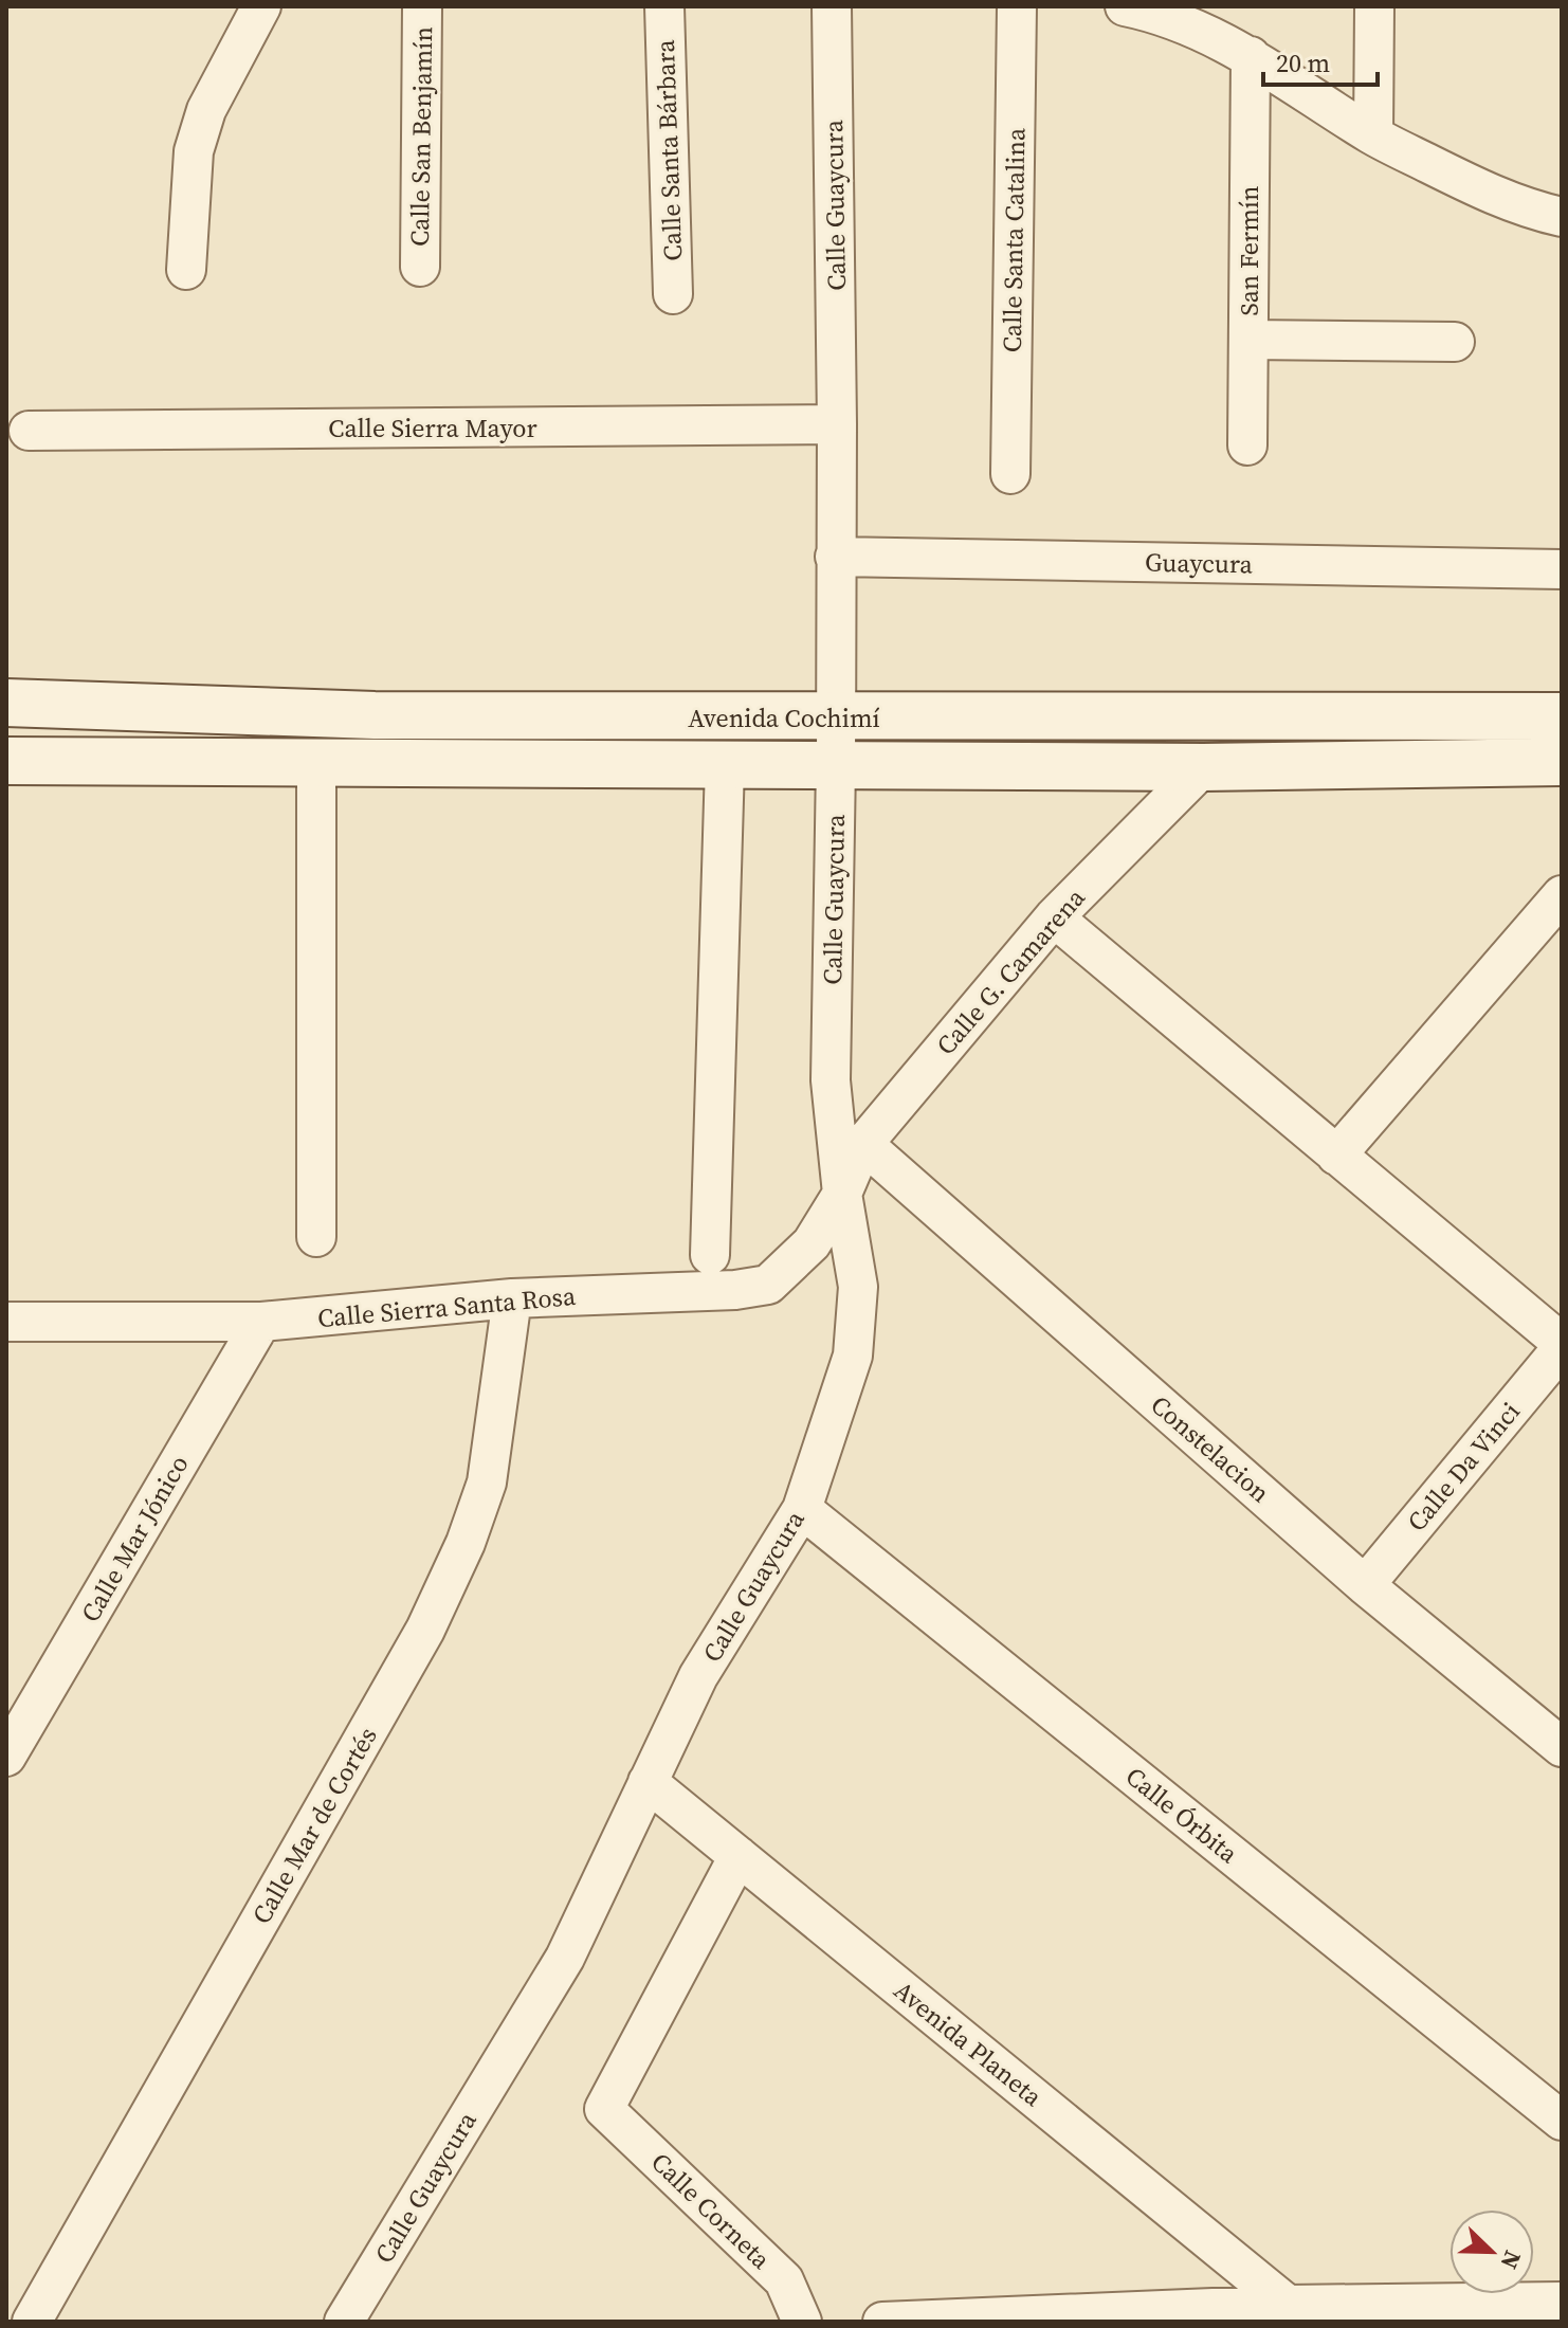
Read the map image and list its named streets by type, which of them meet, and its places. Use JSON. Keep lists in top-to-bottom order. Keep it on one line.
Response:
{"streets":{"street":["Calle San Benjamín","Calle Santa Bárbara","Calle Guaycura","Calle Santa Catalina","San Fermín","Calle Sierra Mayor","Guaycura","Avenida Cochimí","Calle G. Camarena","Calle Sierra Santa Rosa","Constelacion","Calle Da Vinci","Calle Mar Jónico","Calle Órbita","Calle Mar de Cortés","Avenida Planeta","Calle Corneta"]},"crossings":[["Calle Guaycura","Calle Sierra Mayor"],["Calle Guaycura","Guaycura"],["Calle Guaycura","Avenida Cochimí"],["Calle Guaycura","Calle G. Camarena"],["Calle Guaycura","Calle Sierra Santa Rosa"],["Calle Guaycura","Calle Órbita"],["Calle Guaycura","Avenida Planeta"],["Avenida Cochimí","Calle G. Camarena"],["Calle G. Camarena","Calle Sierra Santa Rosa"],["Calle G. Camarena","Constelacion"],["Calle Sierra Santa Rosa","Calle Mar Jónico"],["Calle Sierra Santa Rosa","Calle Mar de Cortés"],["Constelacion","Calle Da Vinci"],["Avenida Planeta","Calle Corneta"]],"scale_bar":"20 m","north":"bottom right"}
